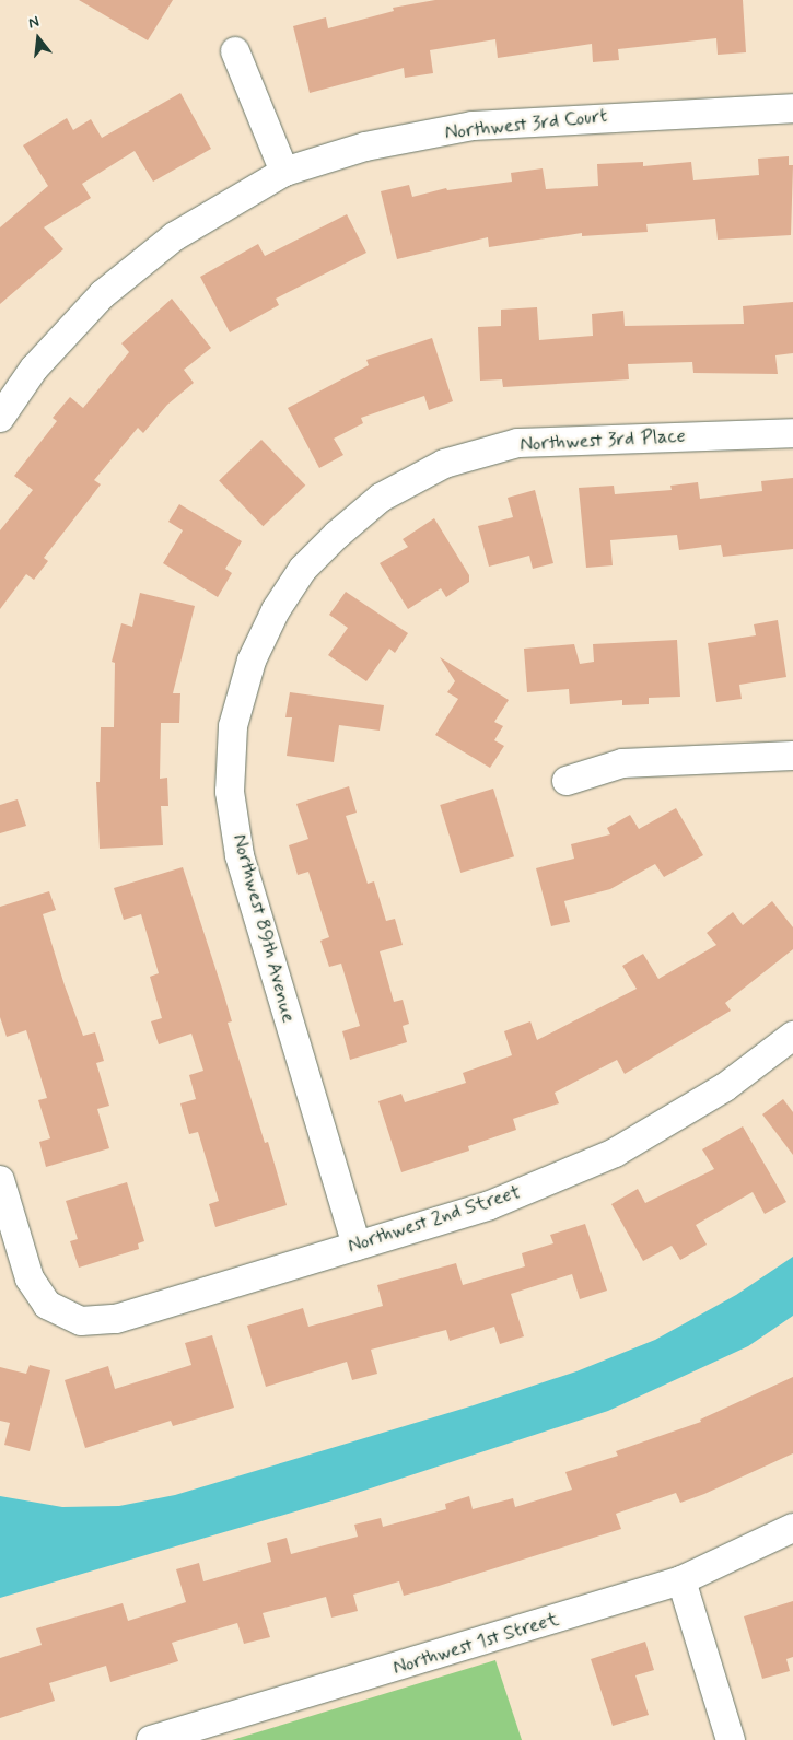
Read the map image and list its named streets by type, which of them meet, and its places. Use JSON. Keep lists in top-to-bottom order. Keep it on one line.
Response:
{"streets":{"street":["Northwest 3rd Court","Northwest 3rd Place","Northwest 89th Avenue","Northwest 2nd Street","Northwest 1st Street"]},"crossings":[["Northwest 3rd Place","Northwest 89th Avenue"],["Northwest 89th Avenue","Northwest 2nd Street"]],"north":"top"}
